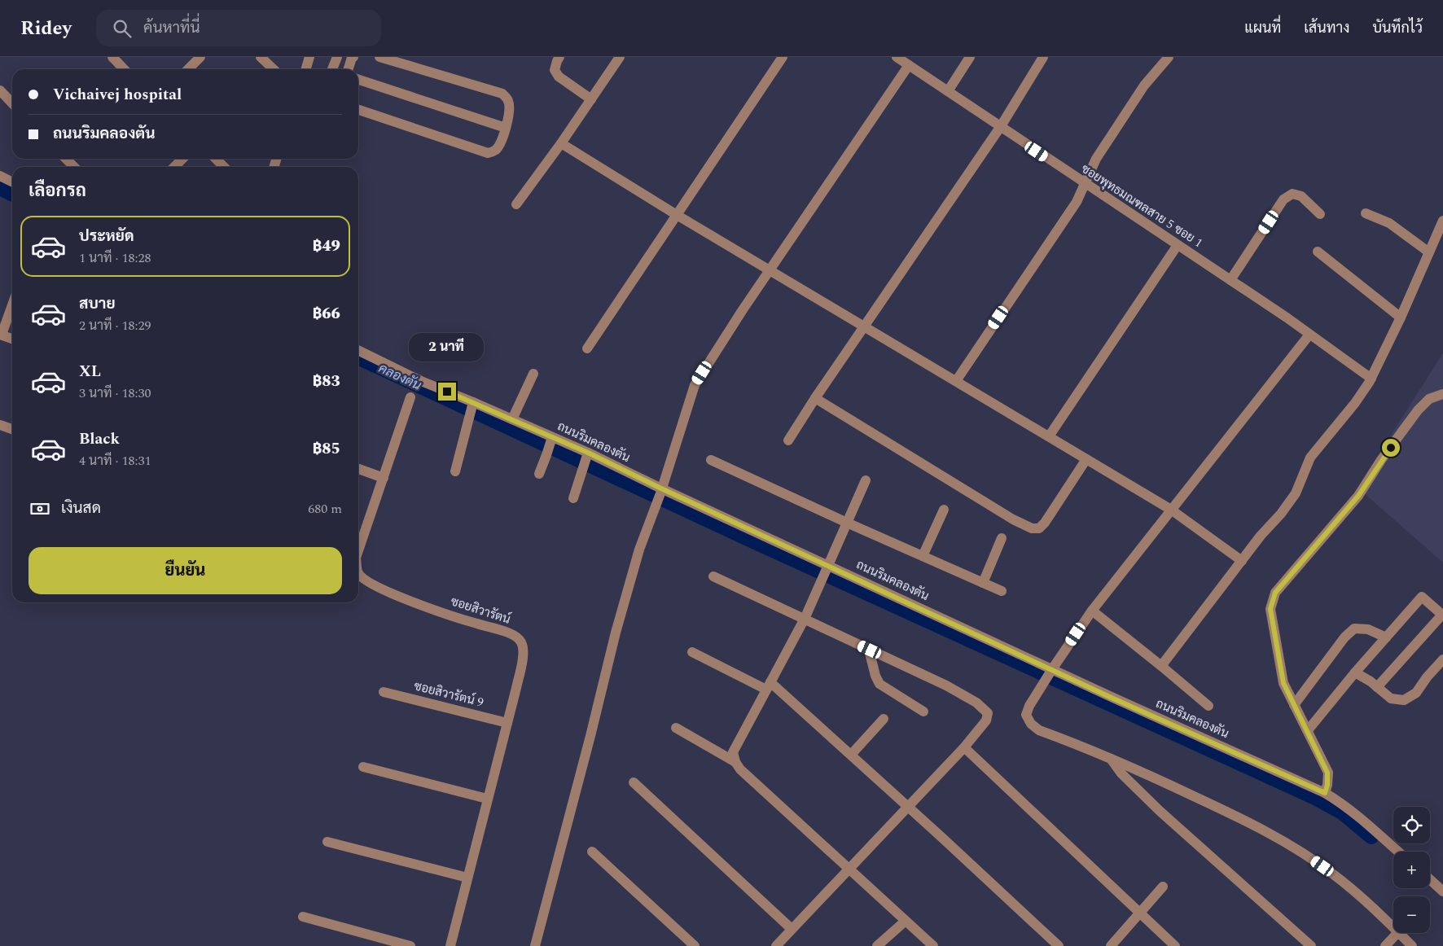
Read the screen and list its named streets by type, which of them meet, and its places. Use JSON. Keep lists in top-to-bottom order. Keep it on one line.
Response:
{"streets":{"street":["ซอยพุทธมณฑลสาย 5 ซอย 1","ถนนริมคลองตัน","ซอยสิวารัตน์","ซอยสิวารัตน์ 9"]},"crossings":[["ซอยสิวารัตน์","ซอยสิวารัตน์ 9"]],"water":["คลองตัน"],"page":{"header":"Ridey","search":"ค้นหาที่นี่","nav":["แผนที่","เส้นทาง","บันทึกไว้"],"banner":["Vichaivej hospital","ถนนริมคลองตัน"],"heading":"เลือกรถ","list":[{"name":"ประหยัด","note":"1 นาที · 18:28","value":"฿49"},{"name":"สบาย","note":"2 นาที · 18:29","value":"฿66"},{"name":"XL","note":"3 นาที · 18:30","value":"฿83"},{"name":"Black","note":"4 นาที · 18:31","value":"฿85"}],"bubble":"2 นาที","pay":["เงินสด","680 m"],"buttons":"ยืนยัน","map_buttons":["+","−"]}}
